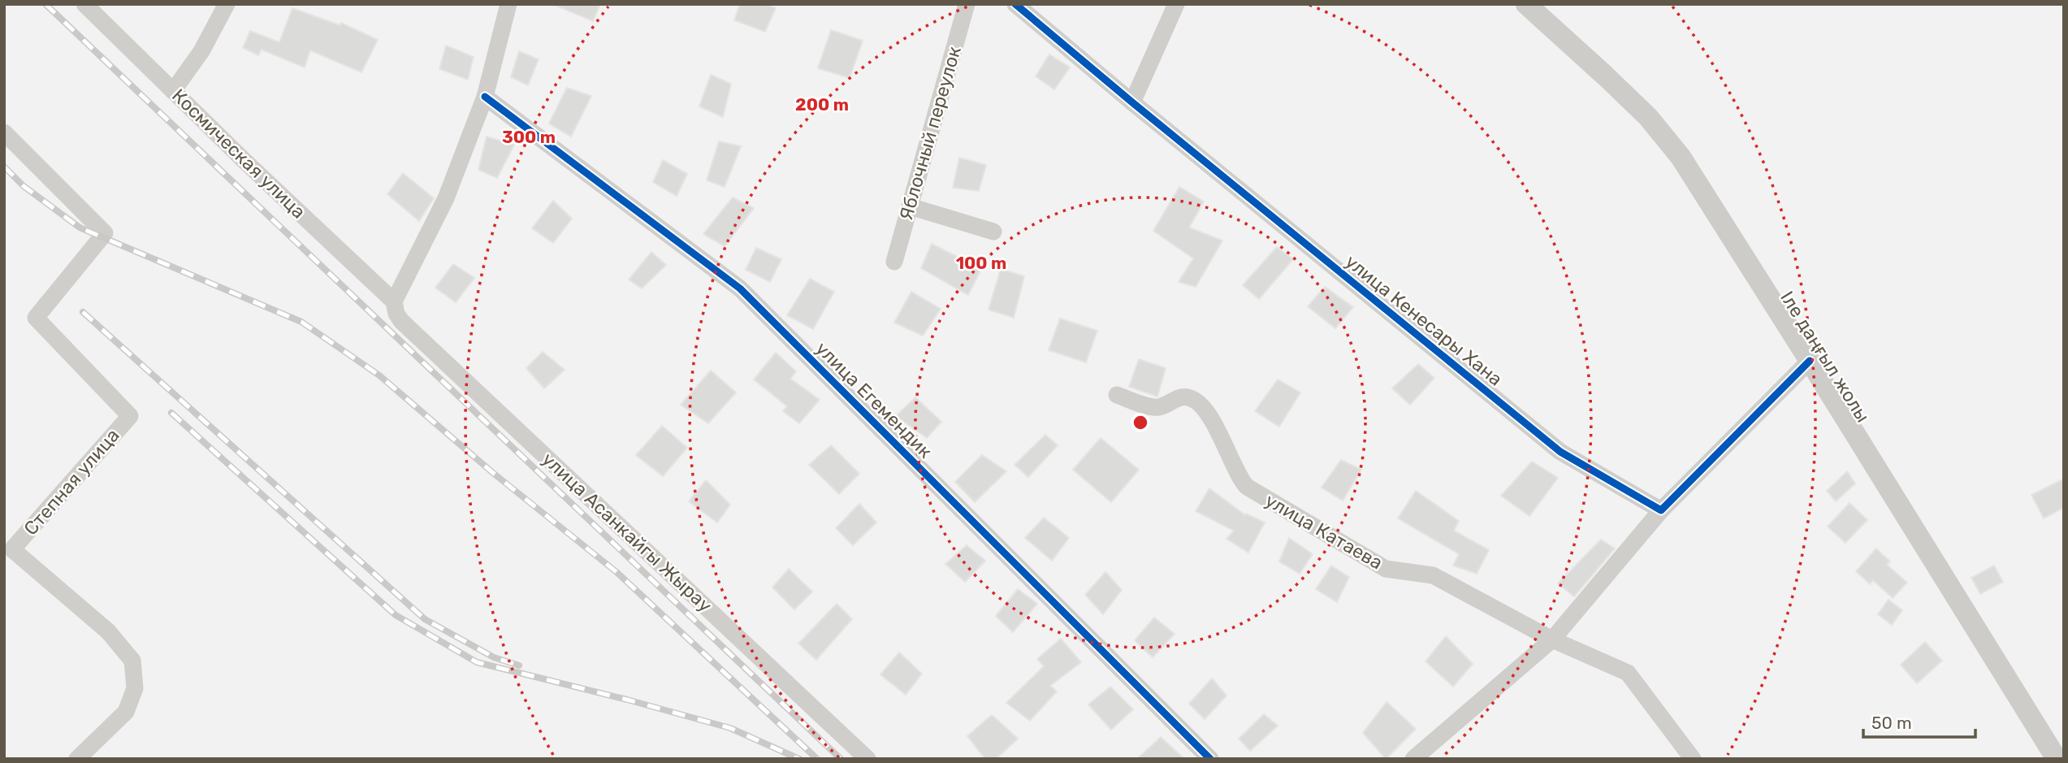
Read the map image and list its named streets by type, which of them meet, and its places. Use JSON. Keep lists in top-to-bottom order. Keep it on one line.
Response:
{"streets":{"main road":["Іле даңғыл жолы"],"street":["Яблочный переулок","Космическая улица","улица Кенесары Хана","улица Егемендик","Степная улица","улица Катаева","улица Асанкайгы Жырау"]},"crossings":[["Космическая улица","улица Асанкайгы Жырау"]],"scale_bar":"50 m","rings":["200 m","300 m","100 m"]}
